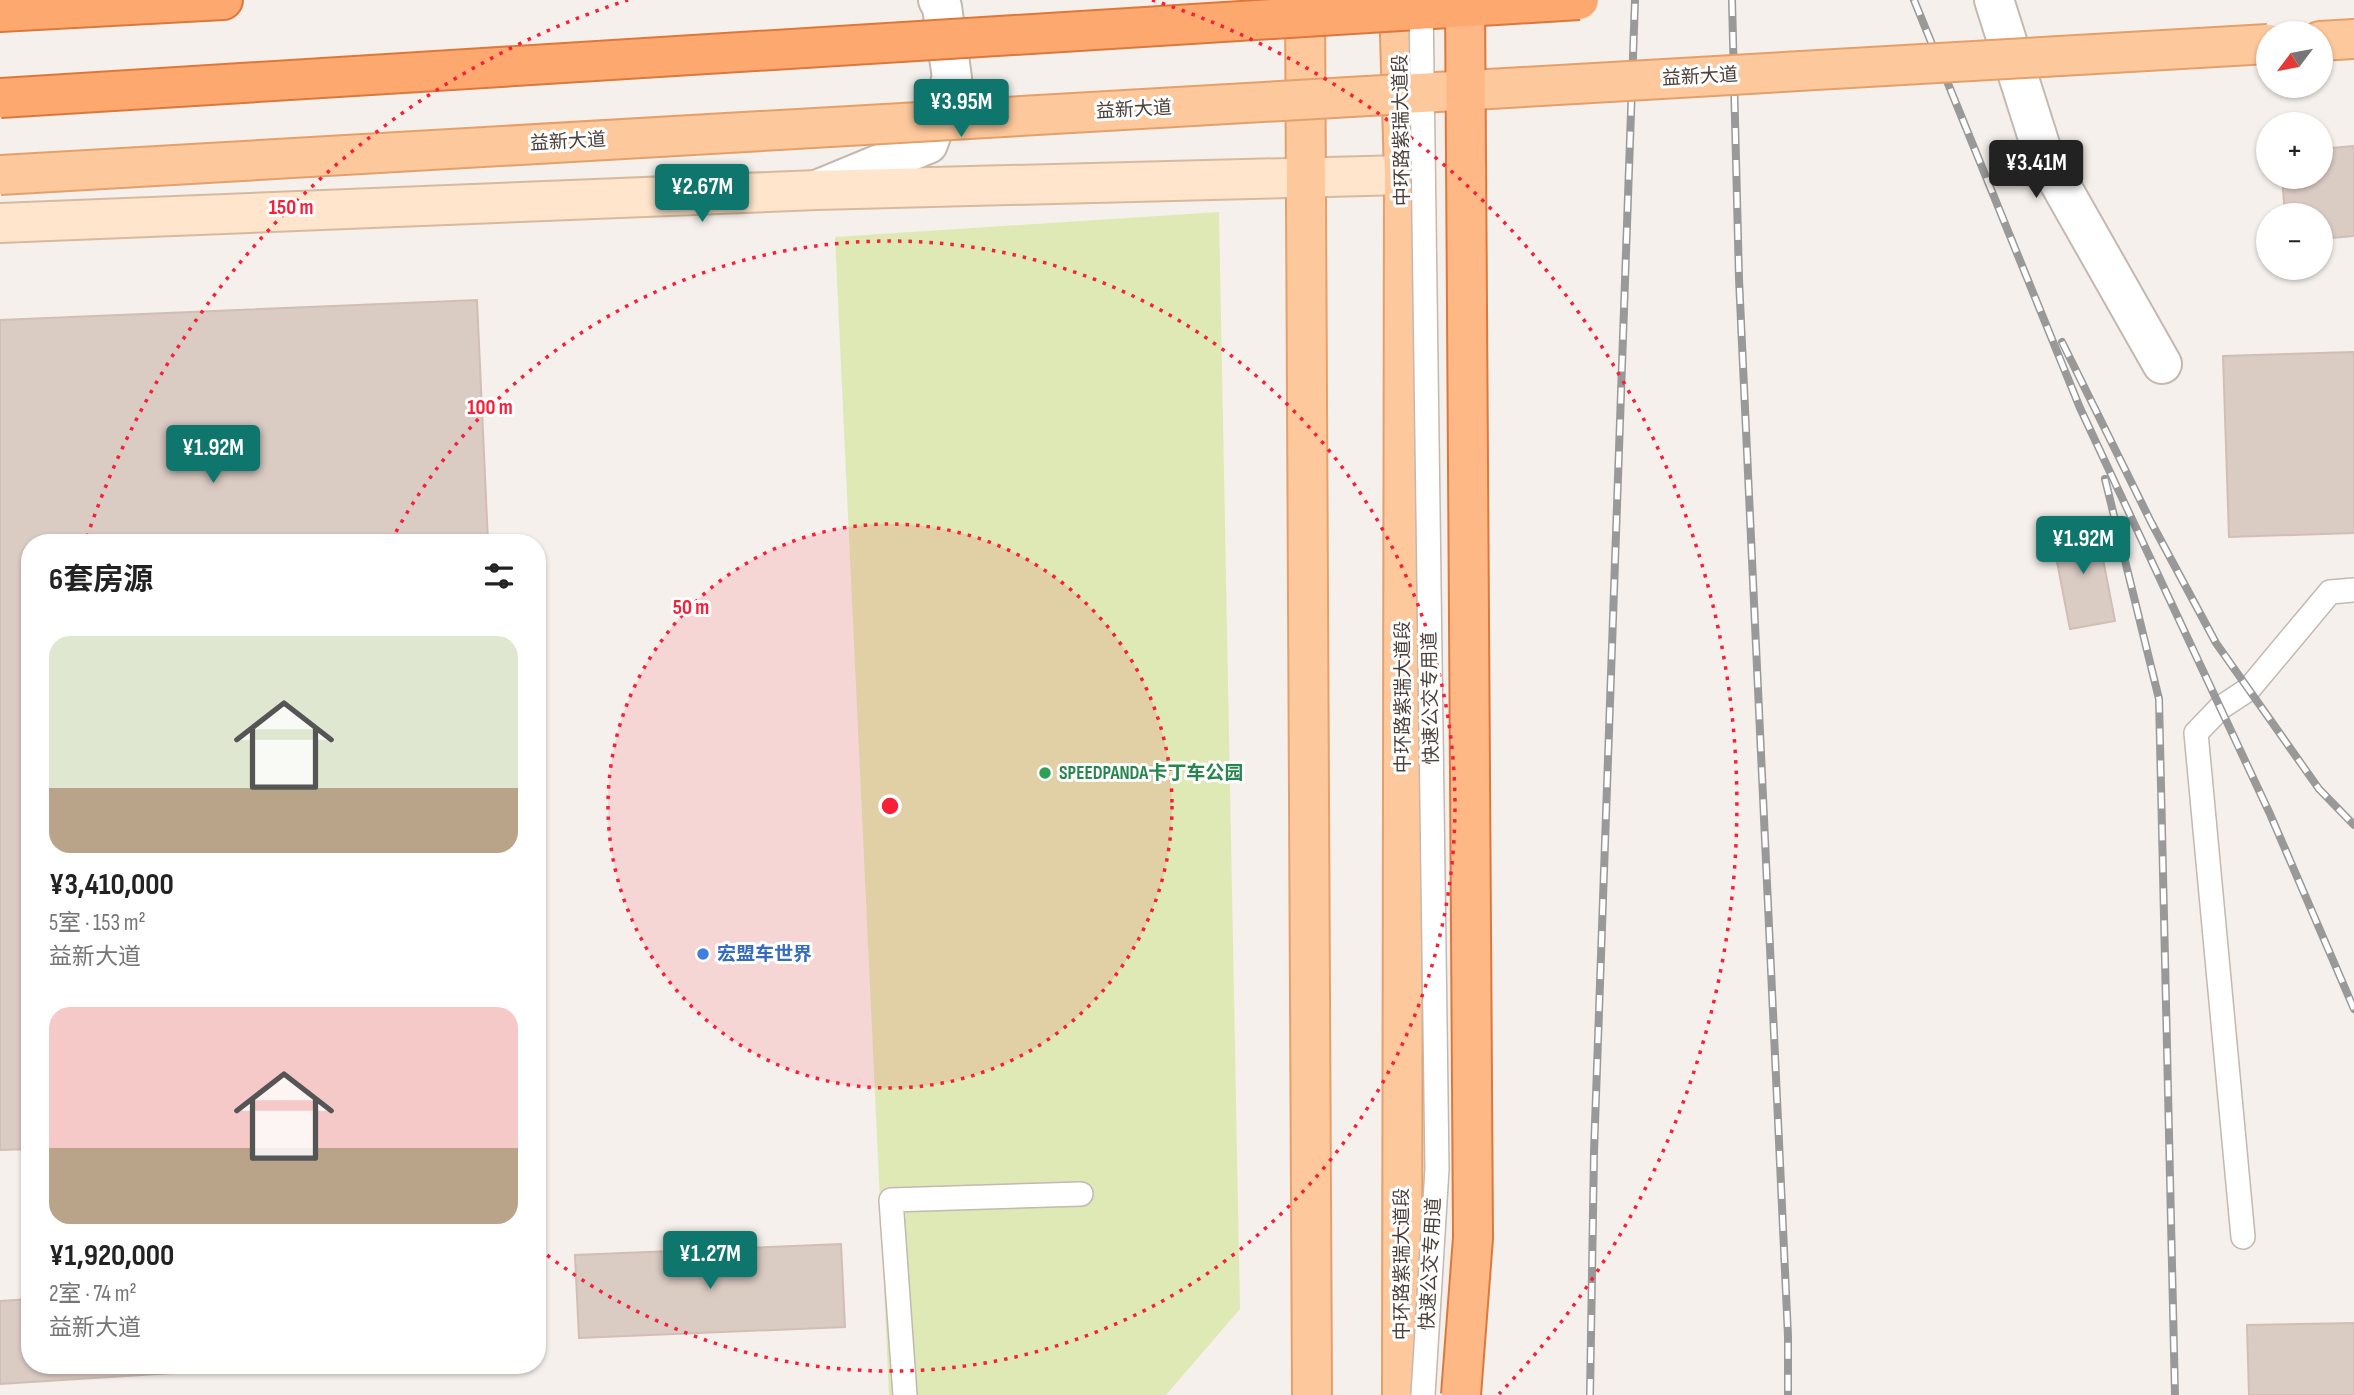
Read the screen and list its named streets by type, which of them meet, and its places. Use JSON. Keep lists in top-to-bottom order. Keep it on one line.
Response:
{"streets":{"main road":["益新大道","中环路紫瑞大道段"],"lane":["快速公交专用道"]},"places":["SPEEDPANDA卡丁车公园","宏盟车世界"],"north":"bottom left","page":{"map_buttons":["+","−"],"price":["¥3.95M","¥3.41M","¥2.67M","¥1.92M","¥1.92M","¥1.27M"],"heading":"6套房源","list":[{"name":"¥3,410,000","note":"5室 · 153 m² · 益新大道"},{"name":"¥1,920,000","note":"2室 · 74 m² · 益新大道"}]},"rings":["150 m","100 m","50 m"]}
